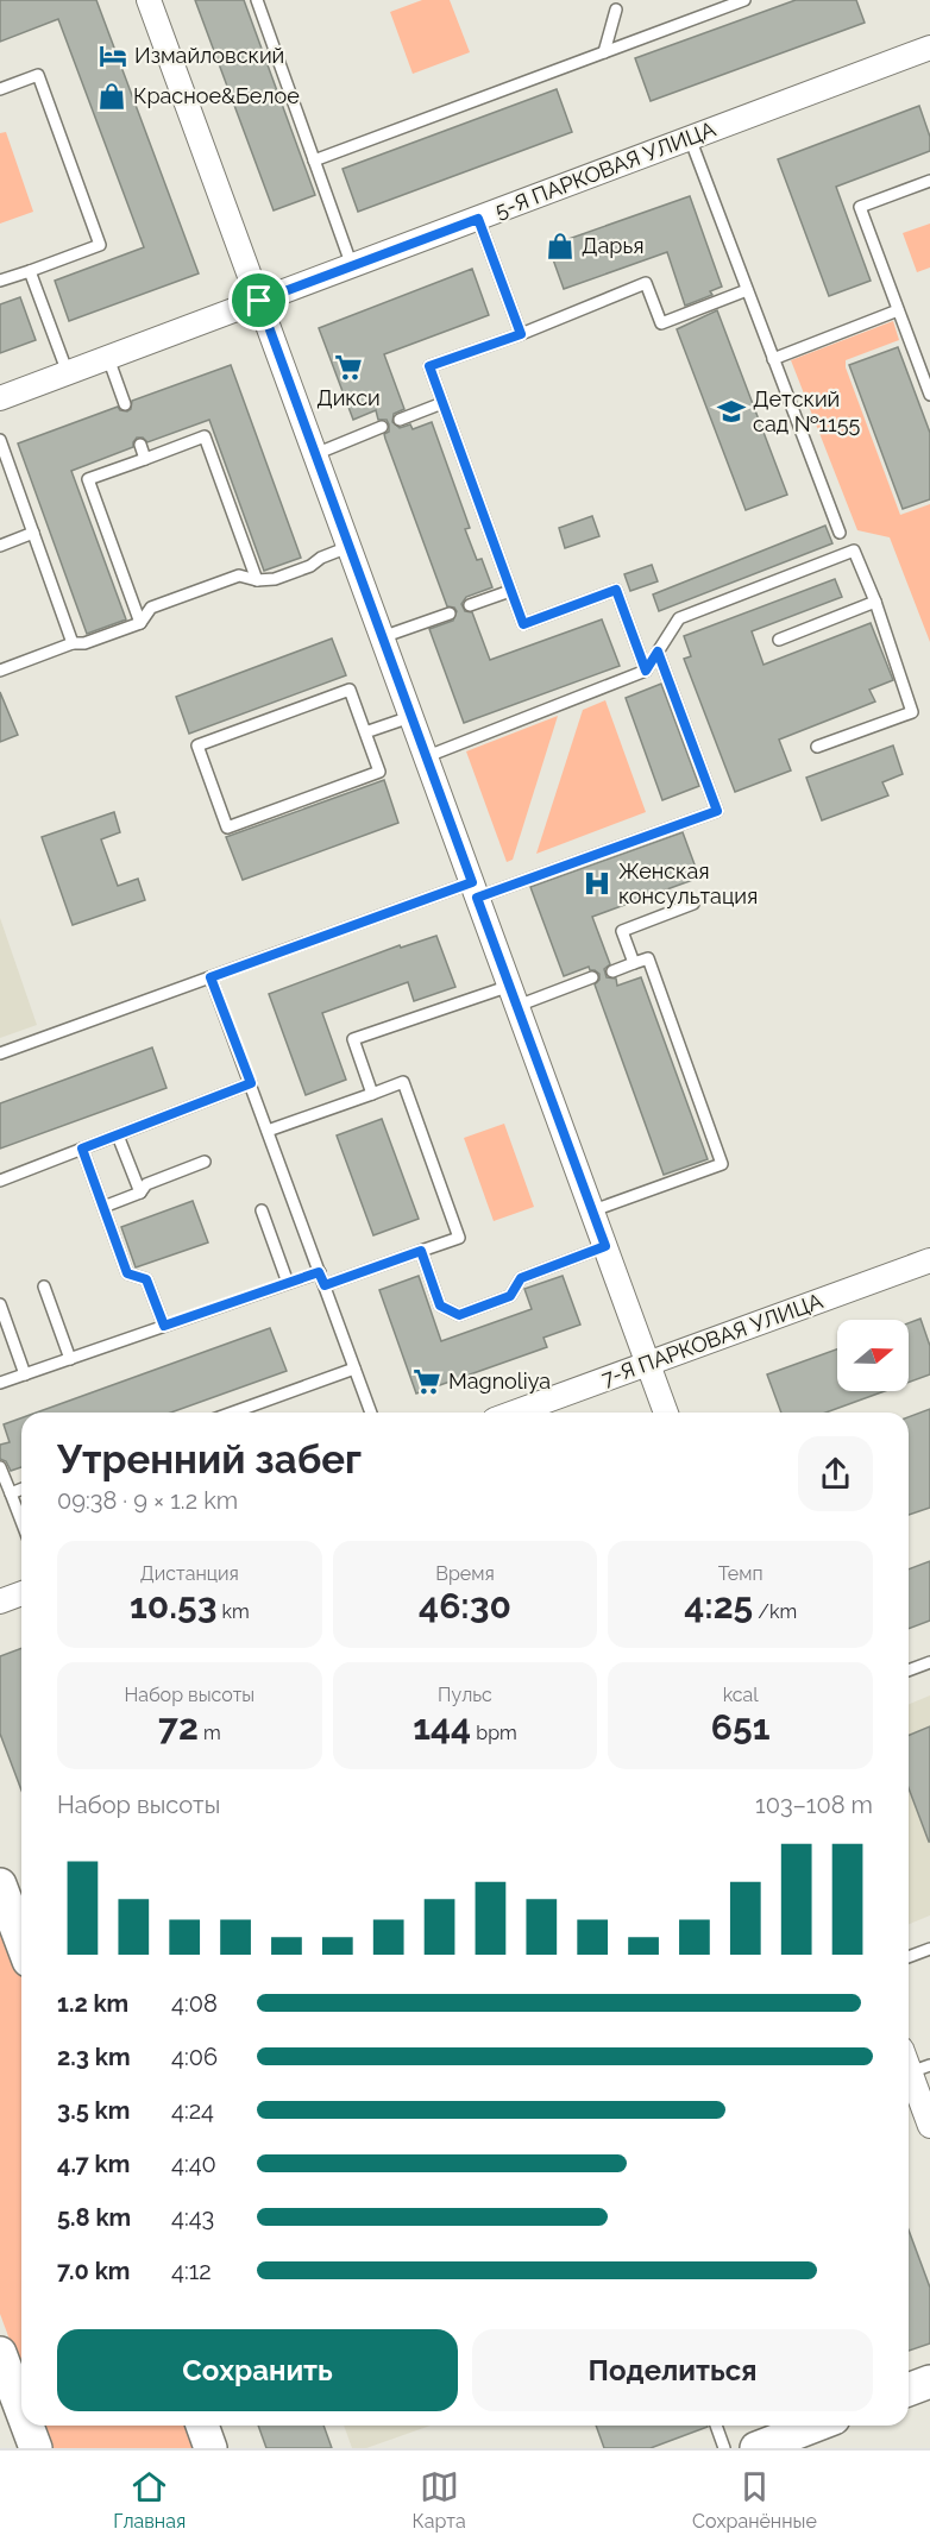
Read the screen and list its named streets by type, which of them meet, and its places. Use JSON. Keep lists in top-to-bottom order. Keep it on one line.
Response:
{"streets":{"street":["5-Я ПАРКОВАЯ УЛИЦА","7-Я ПАРКОВАЯ УЛИЦА"]},"places":{"hotel":["Измайловский"],"shop":["Красное&Белое","Дарья"],"supermarket":["Дикси","Magnoliya"],"school or university":["Детский сад №1155"],"hospital":["Женская консультация"]},"north":"right","page":{"heading":["Утренний забег","09:38 · 9 × 1.2 km"],"stats":[["Дистанция","10.53 km"],["Время","46:30"],["Темп","4:25 /km"],["Набор высоты","72 m"],["Пульс","144 bpm"],["kcal","651"]],"chart":["Набор высоты","103–108 m"],"list":[{"name":"1.2 km","note":"4:08"},{"name":"2.3 km","note":"4:06"},{"name":"3.5 km","note":"4:24"},{"name":"4.7 km","note":"4:40"},{"name":"5.8 km","note":"4:43"},{"name":"7.0 km","note":"4:12"}],"buttons":["Сохранить","Поделиться"],"tabs":["Главная","Карта","Сохранённые"]}}
